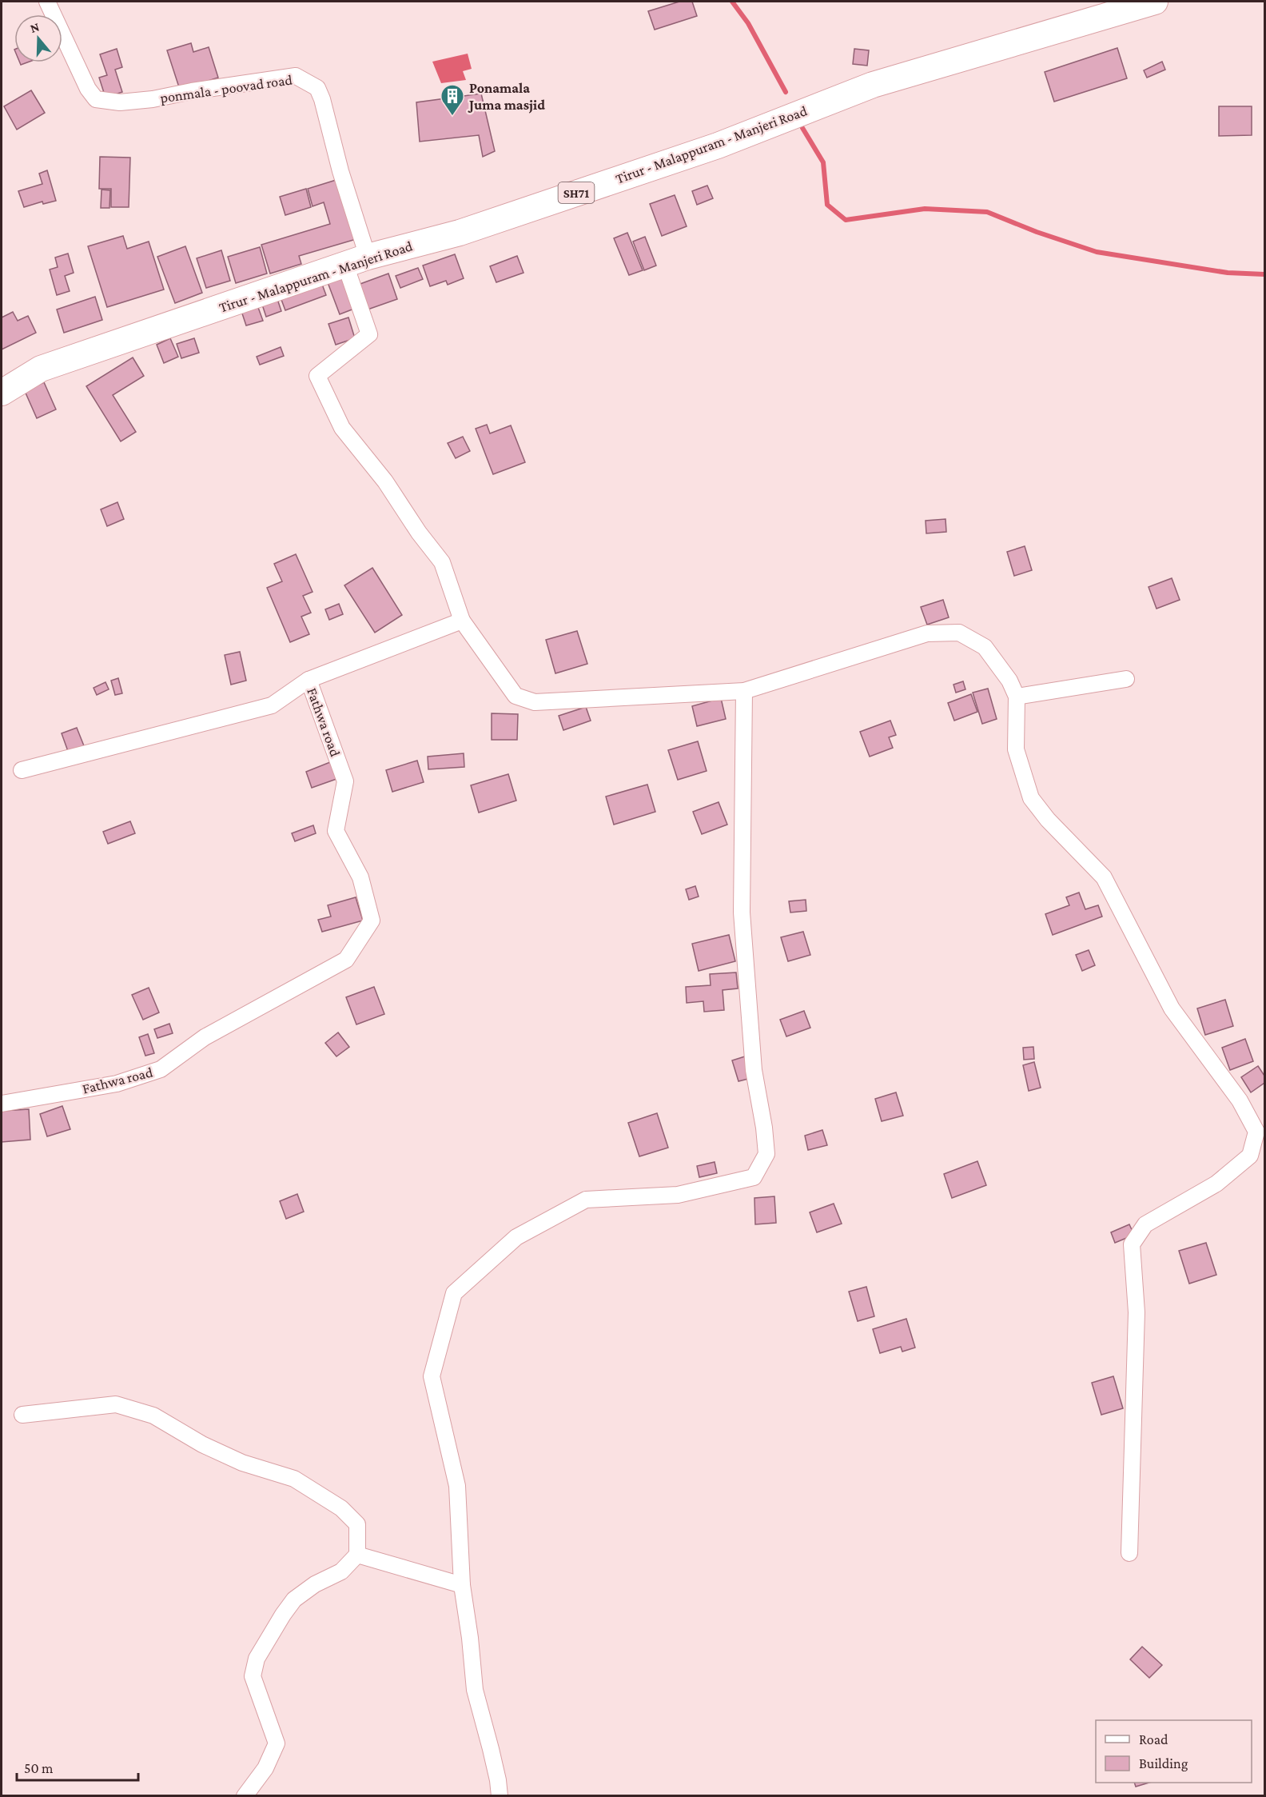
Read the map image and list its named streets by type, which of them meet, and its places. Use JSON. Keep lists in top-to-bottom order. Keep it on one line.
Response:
{"streets":{"main road":["Tirur - Malappuram - Manjeri Road","SH71"],"street":["ponmala - poovad road","Fathwa road"]},"crossings":[["ponmala - poovad road","Tirur - Malappuram - Manjeri Road"]],"places":{"building":["Ponamala Juma masjid"]},"legend":["Road","Building"],"scale_bar":"50 m","north":"top"}
